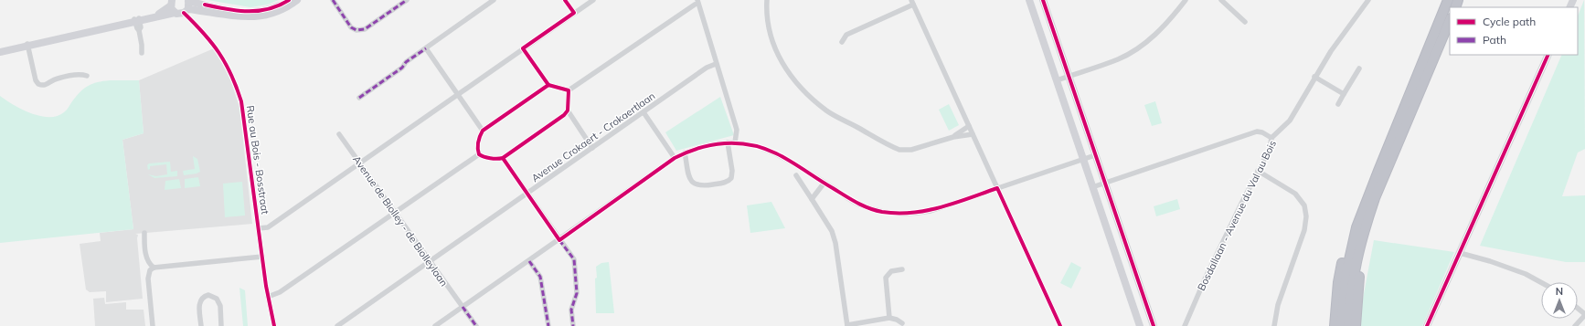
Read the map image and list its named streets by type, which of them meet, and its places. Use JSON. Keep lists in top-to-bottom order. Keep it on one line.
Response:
{"streets":{"street":["Avenue Crokaert - Crokaertlaan","Rue au Bois - Bosstraat","Bosdallaan - Avenue du Val au Bois","Avenue de Biolley - de Biolleylaan"]},"crossings":[["Avenue Crokaert - Crokaertlaan","Avenue de Biolley - de Biolleylaan"]],"legend":["Cycle path","Path"],"north":"top"}
